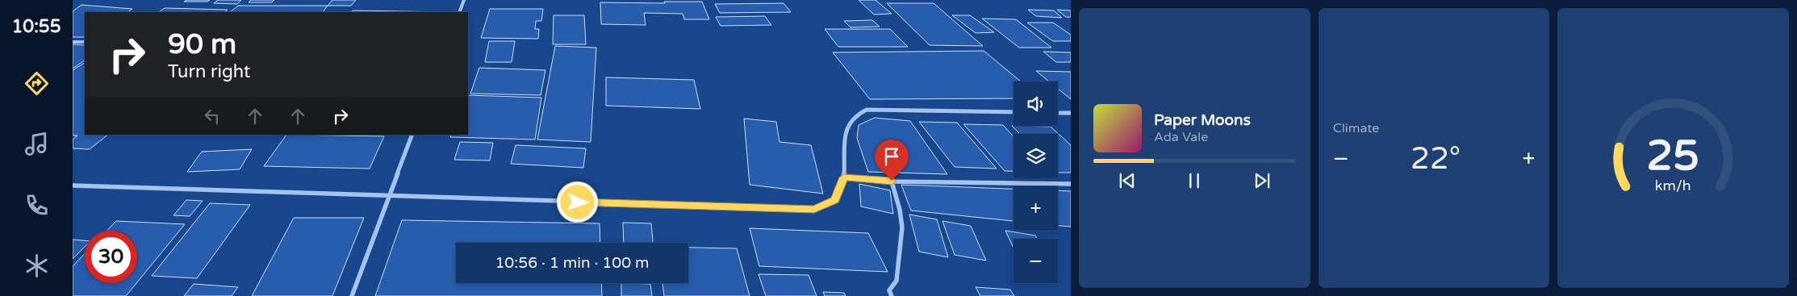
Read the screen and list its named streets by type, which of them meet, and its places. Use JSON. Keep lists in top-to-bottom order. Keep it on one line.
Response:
{"page":{"tabs":"10:55","tile":"Climate","turn":["90 m","Turn right"],"map_buttons":["+","−"],"song":["Paper Moons","Ada Vale"],"heat":["−","22°","+"],"limit":"30","trip":"10:56 · 1 min · 100 m","gauge":["25","km/h"]}}
